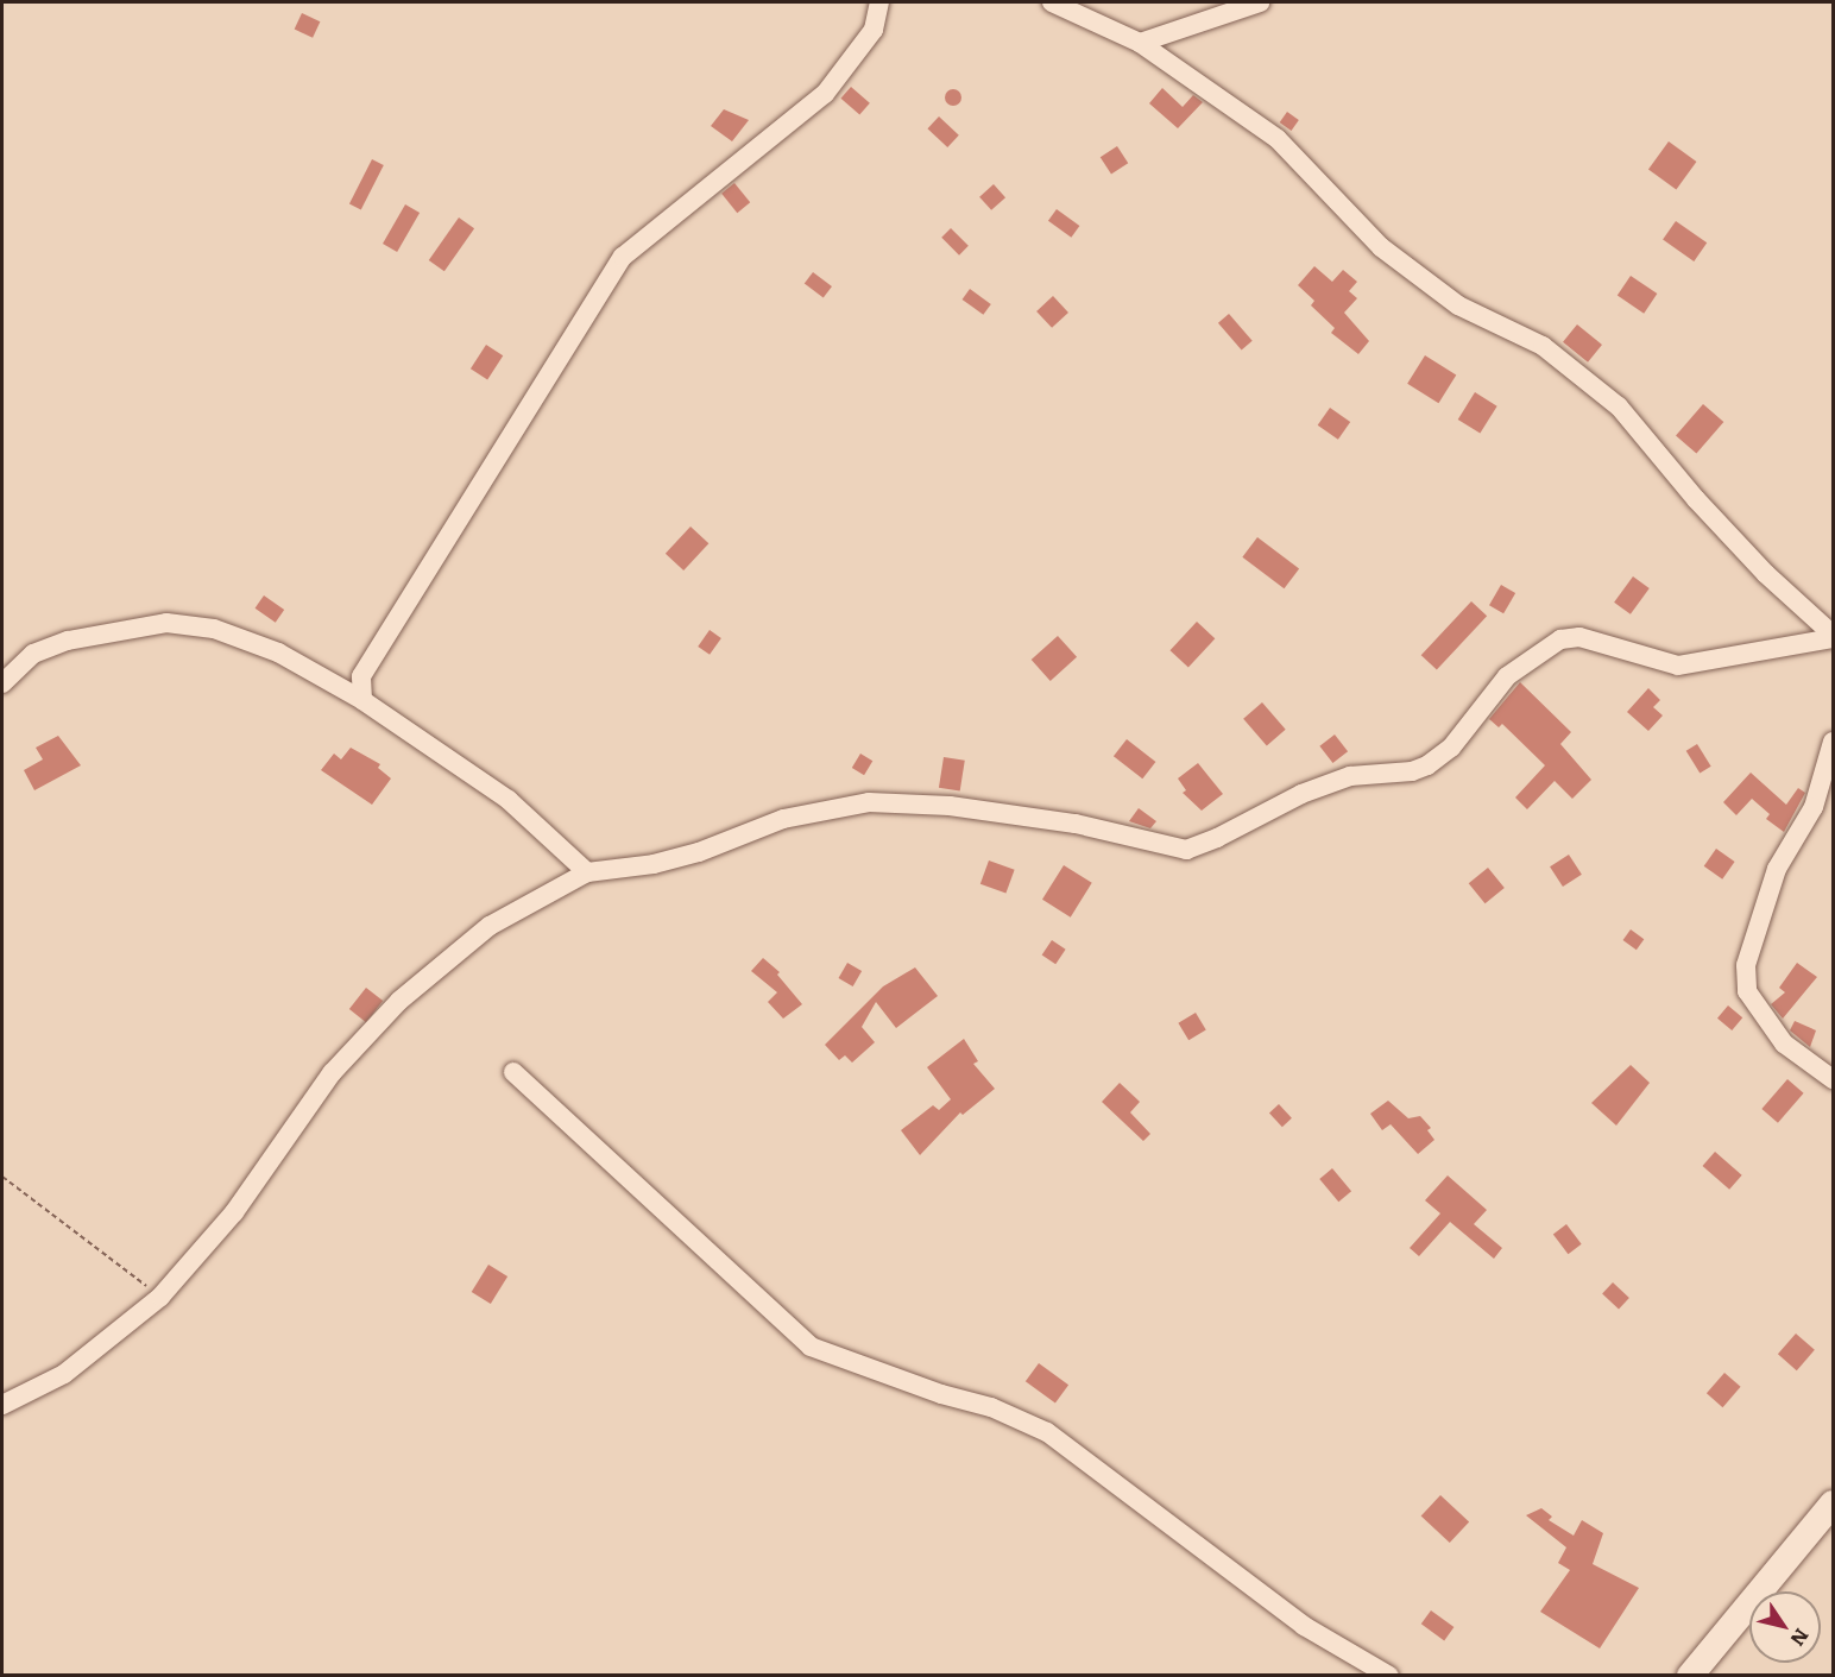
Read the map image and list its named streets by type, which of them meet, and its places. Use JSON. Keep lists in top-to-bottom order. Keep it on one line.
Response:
{"north":"bottom right"}
